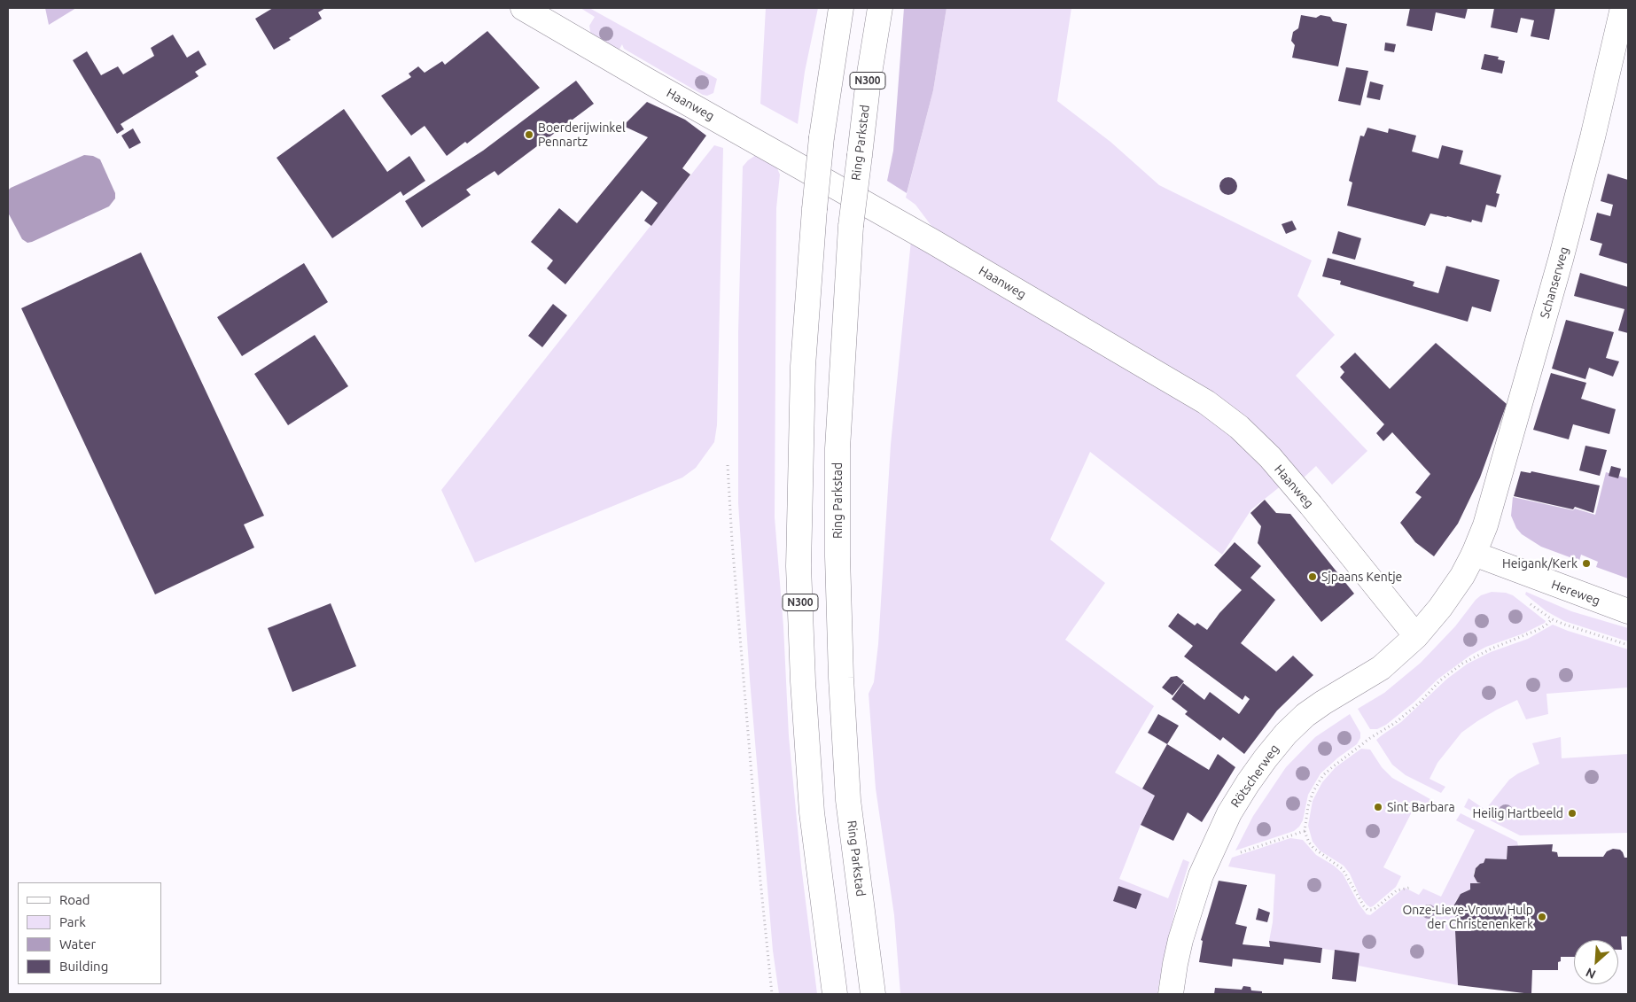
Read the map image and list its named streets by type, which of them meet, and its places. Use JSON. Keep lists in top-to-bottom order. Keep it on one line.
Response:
{"streets":{"main road":["N300","Haanweg","Ring Parkstad","Schanserweg","Hereweg","Rötscherweg"]},"crossings":[["Haanweg","Rötscherweg"],["Schanserweg","Hereweg"],["Schanserweg","Rötscherweg"],["Hereweg","Rötscherweg"]],"places":["Boerderijwinkel Pennartz","Heigank/Kerk","Sjpaans Kentje","Sint Barbara","Heilig Hartbeeld","Onze-Lieve-Vrouw Hulp der Christenenkerk"],"legend":["Road","Park","Water","Building"],"north":"bottom left"}
